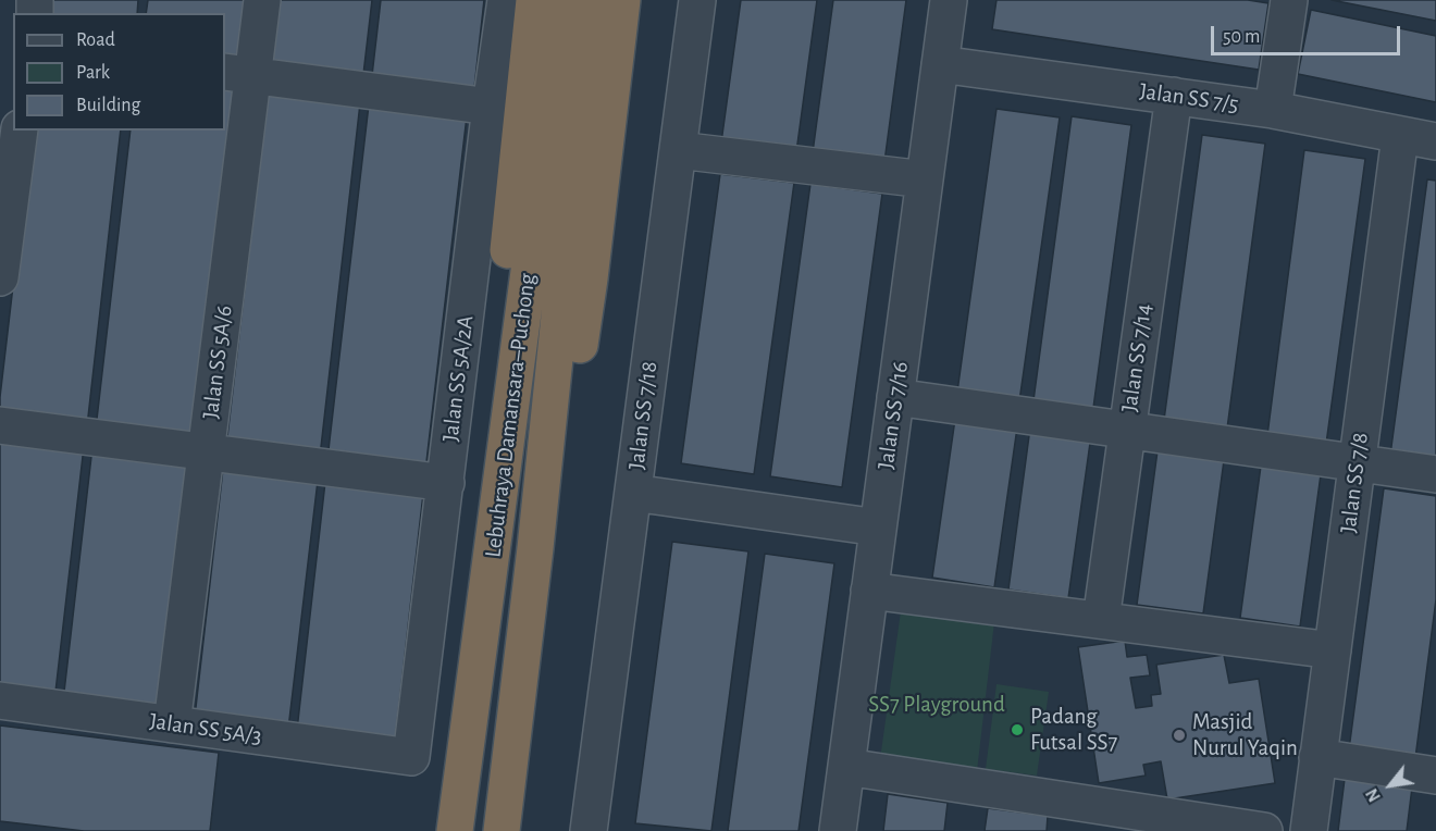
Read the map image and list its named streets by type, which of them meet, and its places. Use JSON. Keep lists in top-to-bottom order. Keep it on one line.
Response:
{"streets":{"highway":["Lebuhraya Damansara–Puchong"],"street":["Jalan SS 7/5","Jalan SS 7/14","Jalan SS 5A/6","Jalan SS 5A/2A","Jalan SS 7/18","Jalan SS 7/16","Jalan SS 7/8","Jalan SS 5A/3"]},"crossings":[["Jalan SS 7/5","Jalan SS 7/14"],["Jalan SS 7/5","Jalan SS 7/16"],["Jalan SS 7/5","Jalan SS 7/8"],["Jalan SS 5A/6","Jalan SS 5A/3"],["Jalan SS 5A/2A","Jalan SS 5A/3"]],"parks":["SS7 Playground"],"places":["Padang Futsal SS7","Masjid Nurul Yaqin"],"legend":["Road","Park","Building"],"scale_bar":"50 m","north":"bottom left"}
